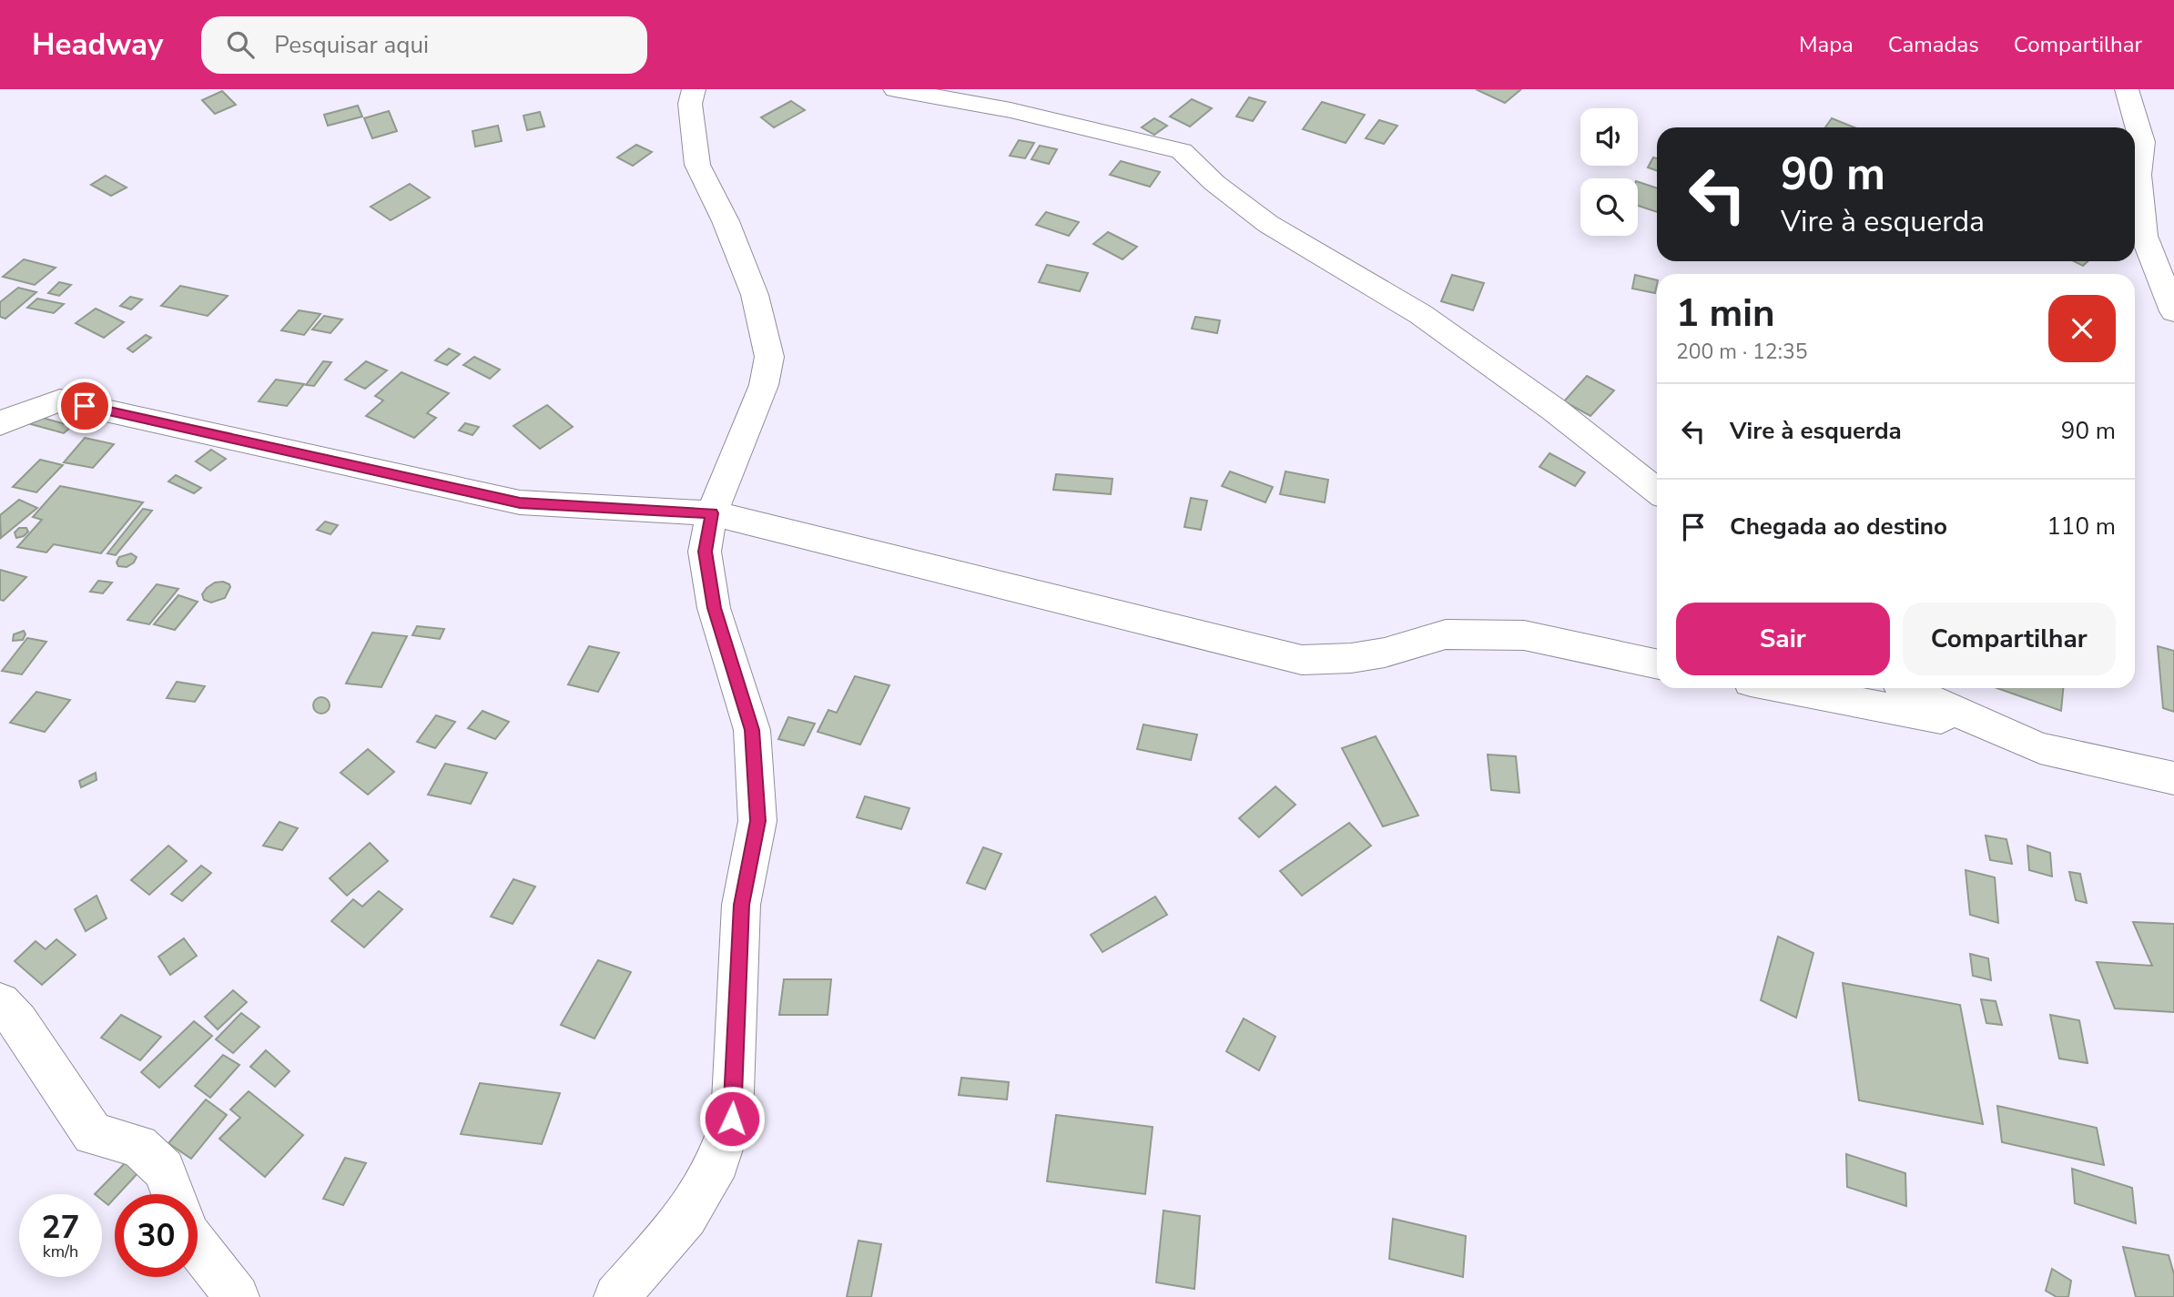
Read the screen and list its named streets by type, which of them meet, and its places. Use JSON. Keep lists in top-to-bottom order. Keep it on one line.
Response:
{"page":{"header":"Headway","search":"Pesquisar aqui","nav":["Mapa","Camadas","Compartilhar"],"turn":["90 m","Vire à esquerda"],"heading":["1 min","200 m · 12:35"],"list":[{"name":"Vire à esquerda","value":"90 m"},{"name":"Chegada ao destino","value":"110 m"}],"buttons":["Sair","Compartilhar"],"speed":"27 km/h","limit":"30"}}
